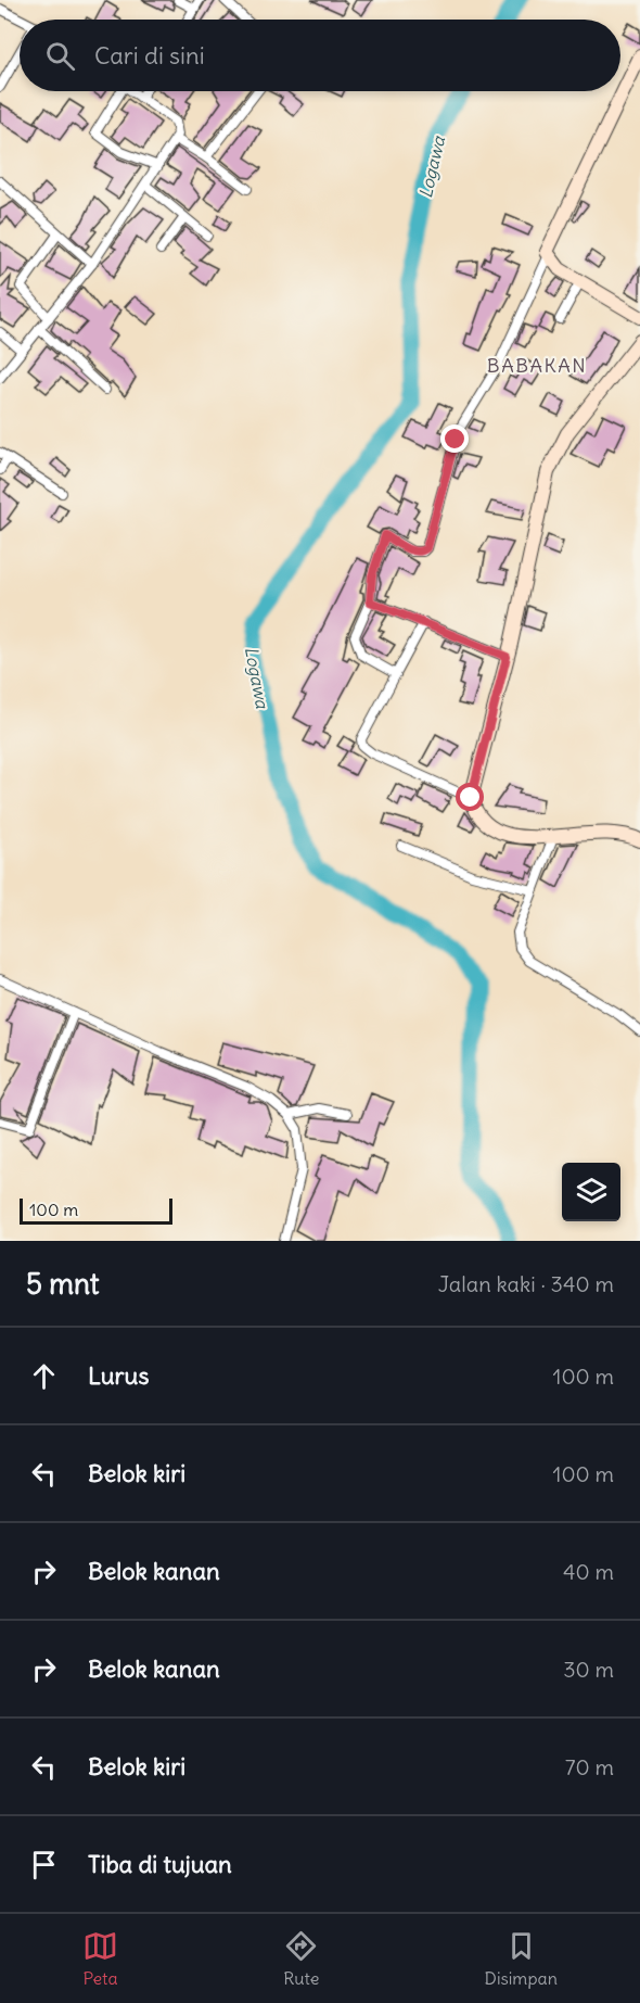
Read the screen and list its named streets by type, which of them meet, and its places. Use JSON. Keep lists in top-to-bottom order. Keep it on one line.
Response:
{"districts":["BABAKAN"],"water":["Logawa"],"scale_bar":"100 m","page":{"search":"Cari di sini","scale":"100 m","heading":["5 mnt","Jalan kaki · 340 m"],"list":[["Lurus","100 m"],["Belok kiri","100 m"],["Belok kanan","40 m"],["Belok kanan","30 m"],["Belok kiri","70 m"],"Tiba di tujuan"],"nav":["Peta","Rute","Disimpan"]}}
